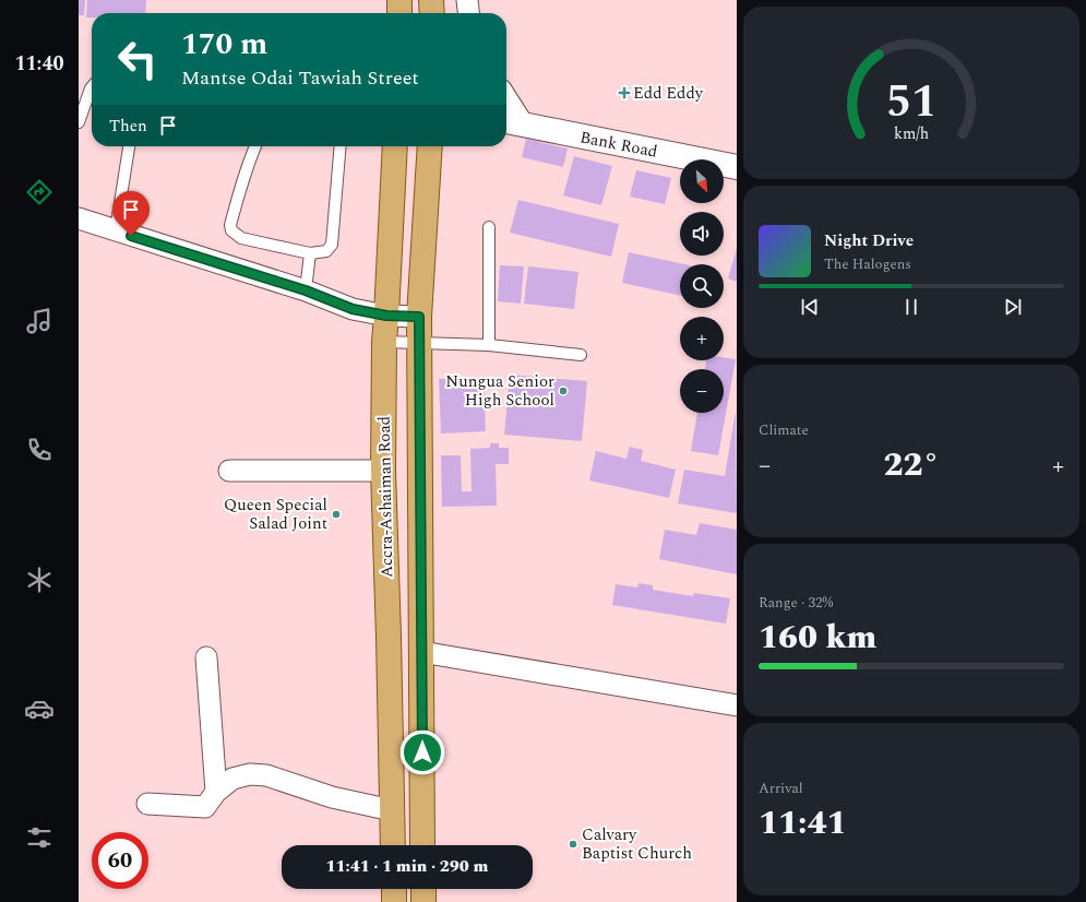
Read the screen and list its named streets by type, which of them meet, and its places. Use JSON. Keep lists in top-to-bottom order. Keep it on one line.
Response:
{"streets":{"main road":["Accra-Ashaiman Road"],"street":["Bank Road"]},"places":{"health":["Edd Eddy"],"other":["Nungua Senior High School","Queen Special Salad Joint","Calvary Baptist Church"]},"north":"bottom right","page":{"tabs":"11:40","turn":["170 m","Mantse Odai Tawiah Street"],"then":"Then","map_buttons":["+","−"],"song":["Night Drive","The Halogens"],"tile":["Climate",["Range · 32%","160 km"],["Arrival","11:41"]],"heat":["−","22°","+"],"limit":"60","trip":"11:41 · 1 min · 290 m","gauge":["51","km/h"]}}
